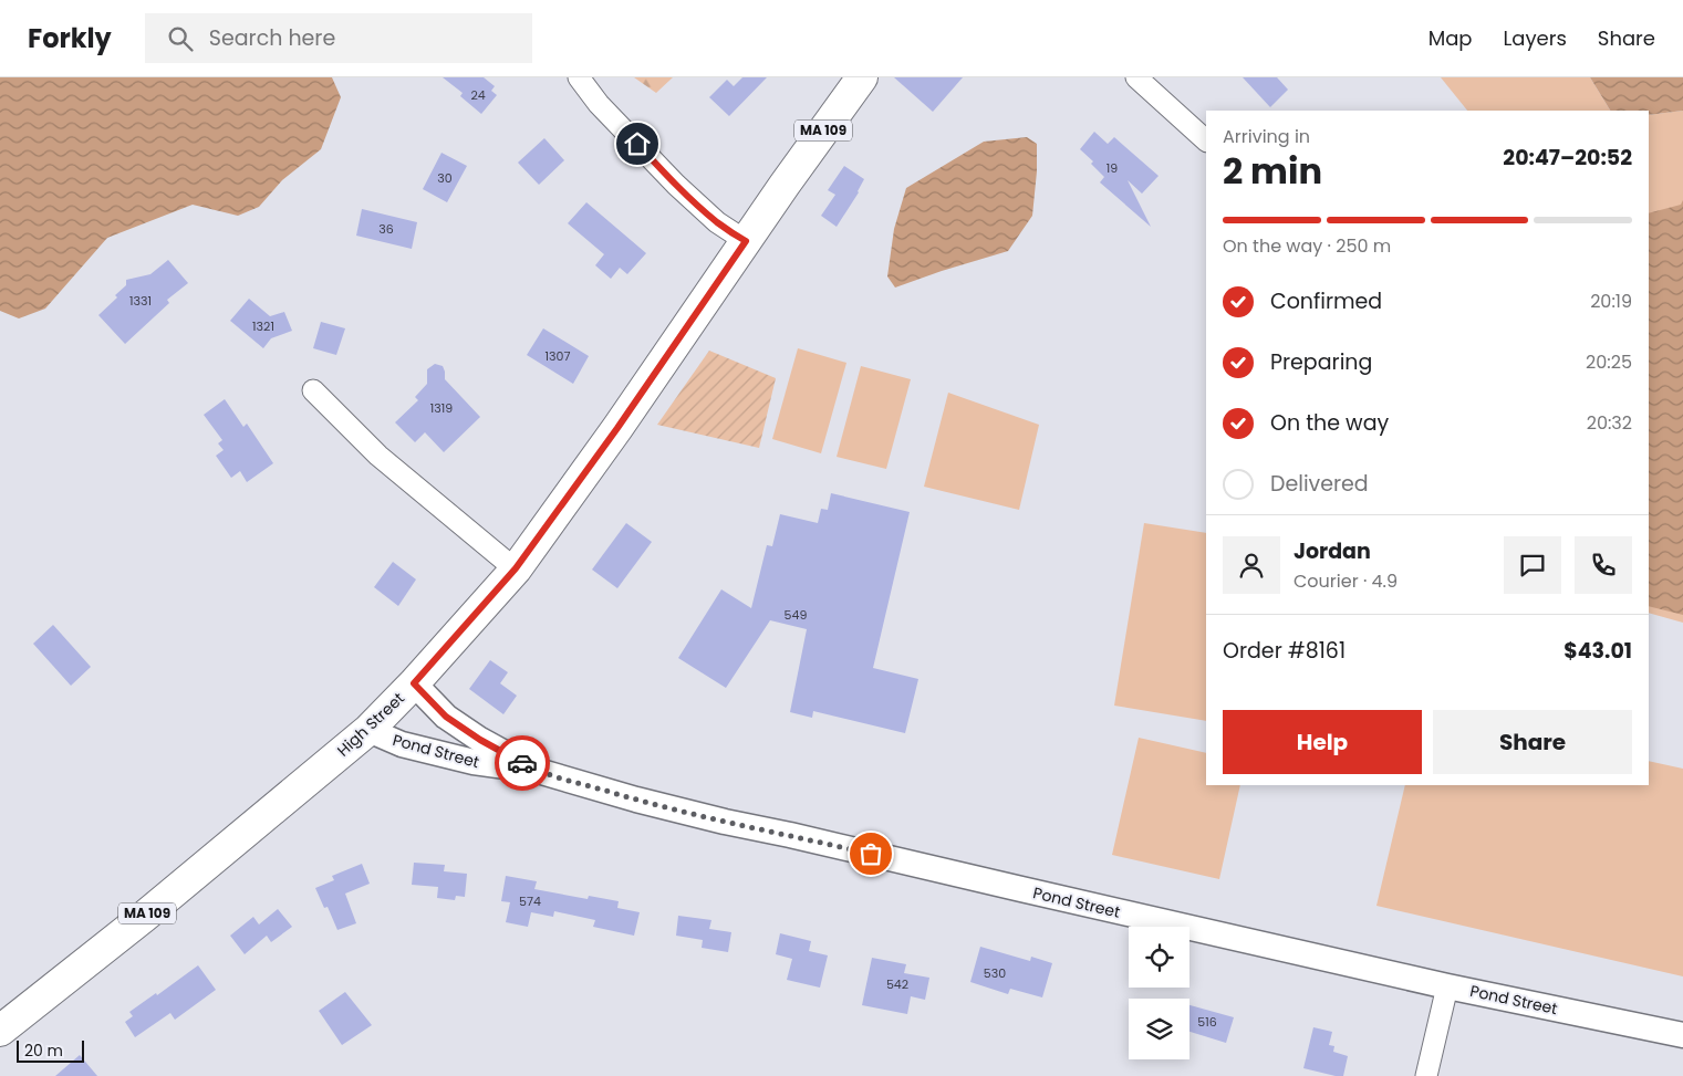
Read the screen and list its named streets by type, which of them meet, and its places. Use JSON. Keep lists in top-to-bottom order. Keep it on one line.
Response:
{"streets":{"main road":["MA 109","High Street"],"street":["Pond Street"]},"crossings":[["High Street","Pond Street"]],"house_numbers":["24","19","30","36","1331","1321","1307","1319","549","574","530","542","516"],"scale_bar":"20 m","page":{"header":"Forkly","search":"Search here","nav":["Map","Layers","Share"],"heading":["2 min","Arriving in","20:47–20:52"],"panel":["Jordan","Courier · 4.9","Order #8161","$43.01"],"bar":"On the way · 250 m","list":[["Confirmed","20:19"],["Preparing","20:25"],["On the way","20:32"],"Delivered"],"buttons":["Help","Share"],"scale":"20 m"}}
